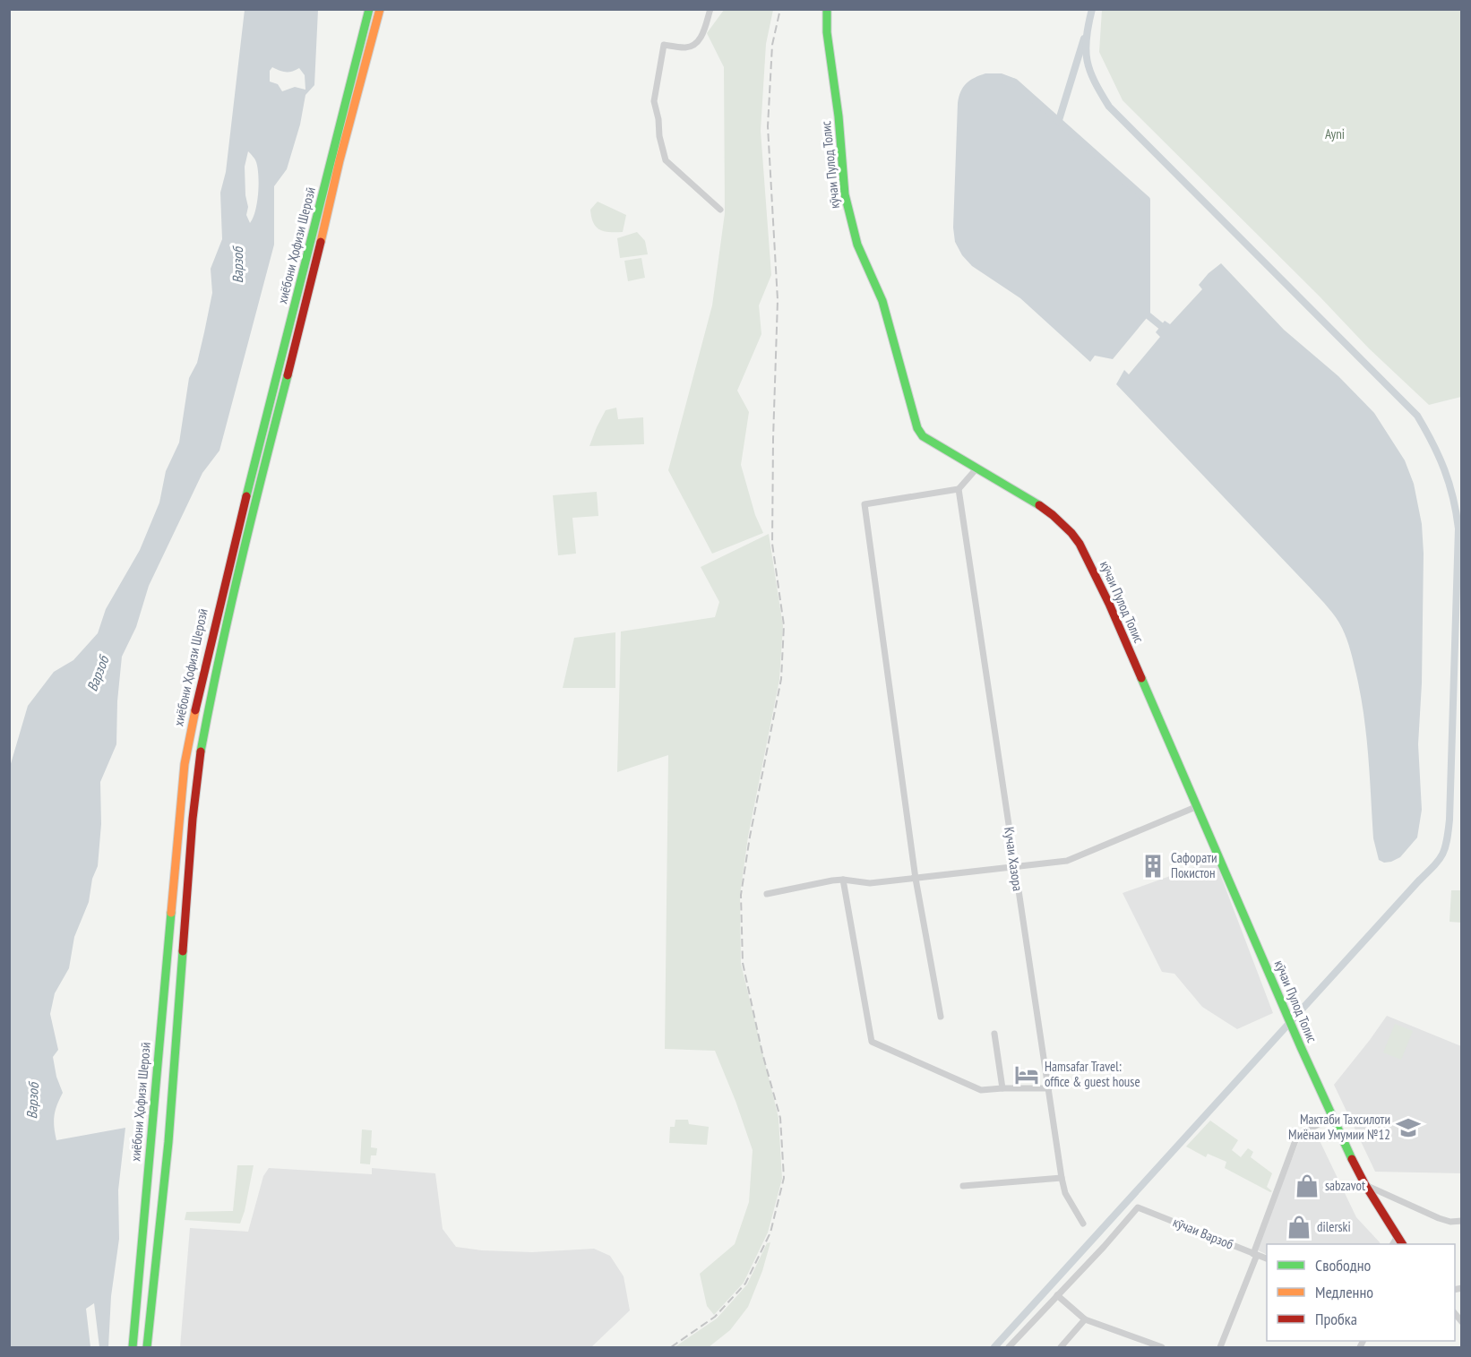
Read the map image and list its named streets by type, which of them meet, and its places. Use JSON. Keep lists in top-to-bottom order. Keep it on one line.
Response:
{"streets":{"main road":["кӯчаи Пулод Толис","хиёбони Ҳофизи Шерозӣ"],"street":["Кучаи Хазора","кӯчаи Варзоб"]},"water":["Варзоб"],"parks":["Ayni"],"places":{"building":["Сафорати Покистон"],"hotel":["Hamsafar Travel: office & guest house"],"school or university":["Мактаби Тахсилоти Миёнаи Умумии №12"],"shop":["sabzavot","dilerski"]},"legend":["Свободно","Медленно","Пробка"]}
